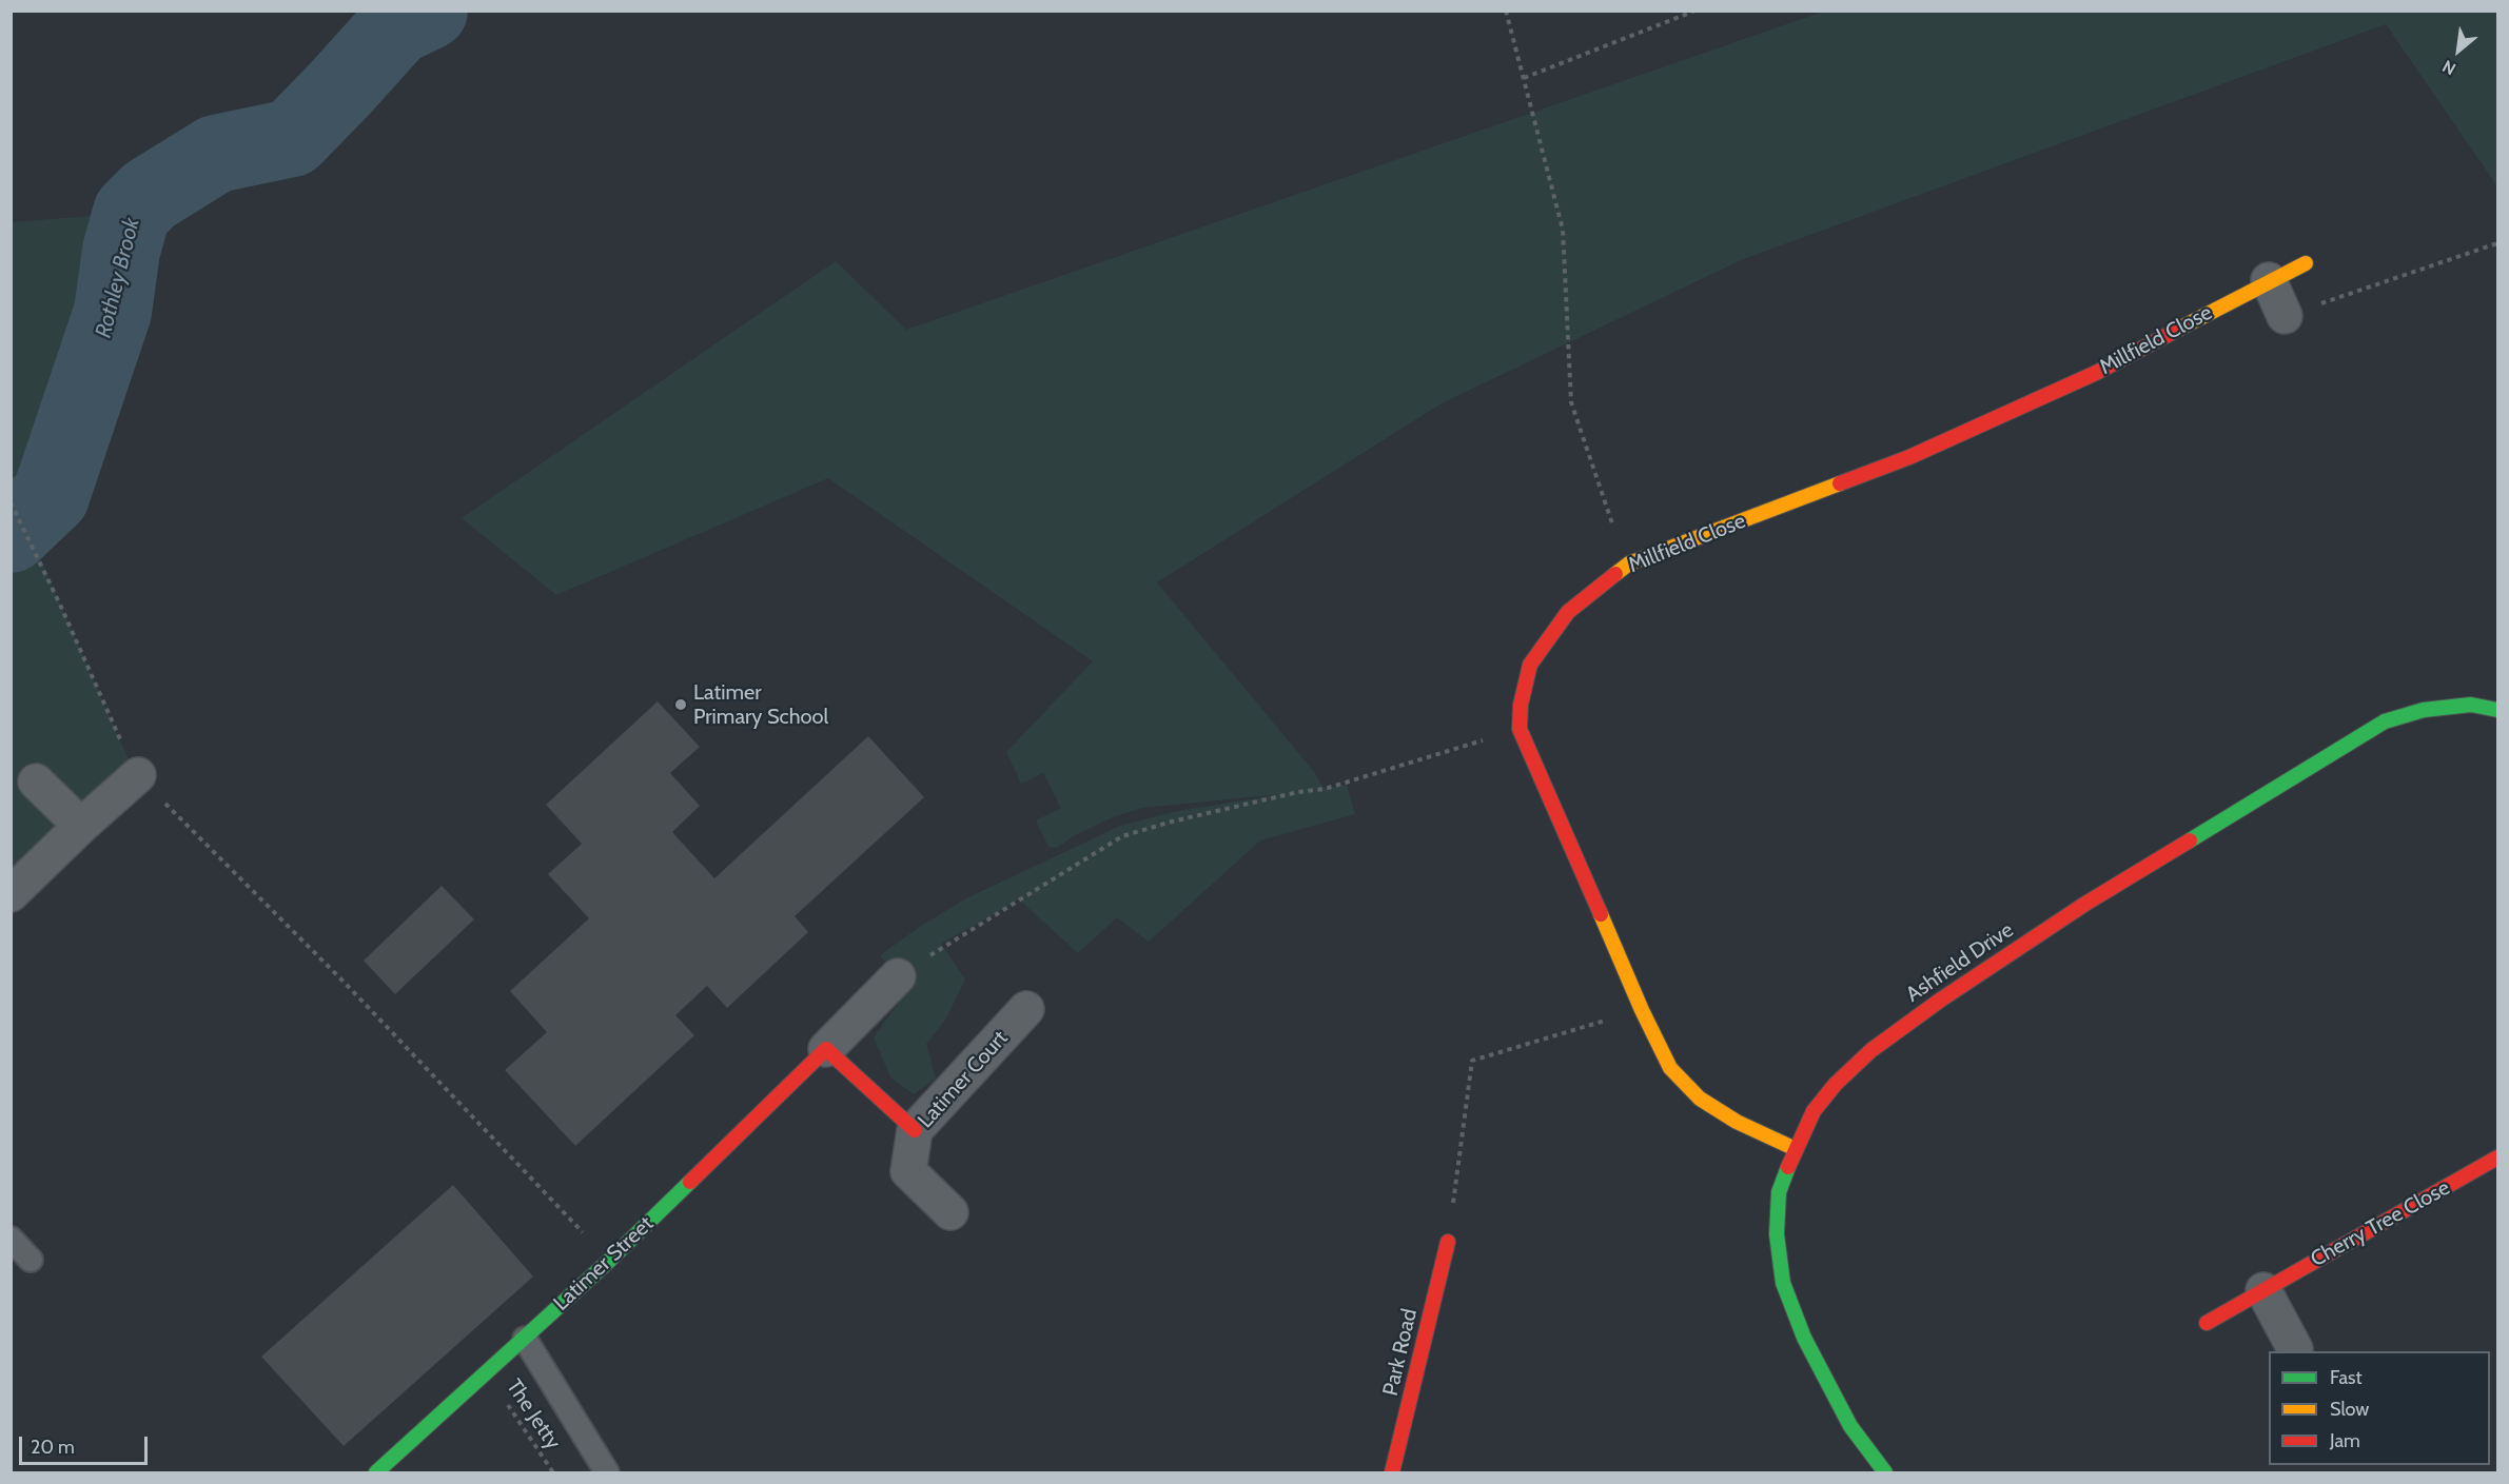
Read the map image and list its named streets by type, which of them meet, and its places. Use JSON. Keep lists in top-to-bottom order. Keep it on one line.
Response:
{"streets":{"street":["Millfield Close","Ashfield Drive","Latimer Court","Cherry Tree Close","Latimer Street","Park Road"],"path":["The Jetty"]},"crossings":[["Millfield Close","Ashfield Drive"],["Latimer Street","The Jetty"]],"water":["Rothley Brook"],"places":["Latimer Primary School"],"legend":["Fast","Slow","Jam"],"scale_bar":"20 m","north":"bottom left"}
